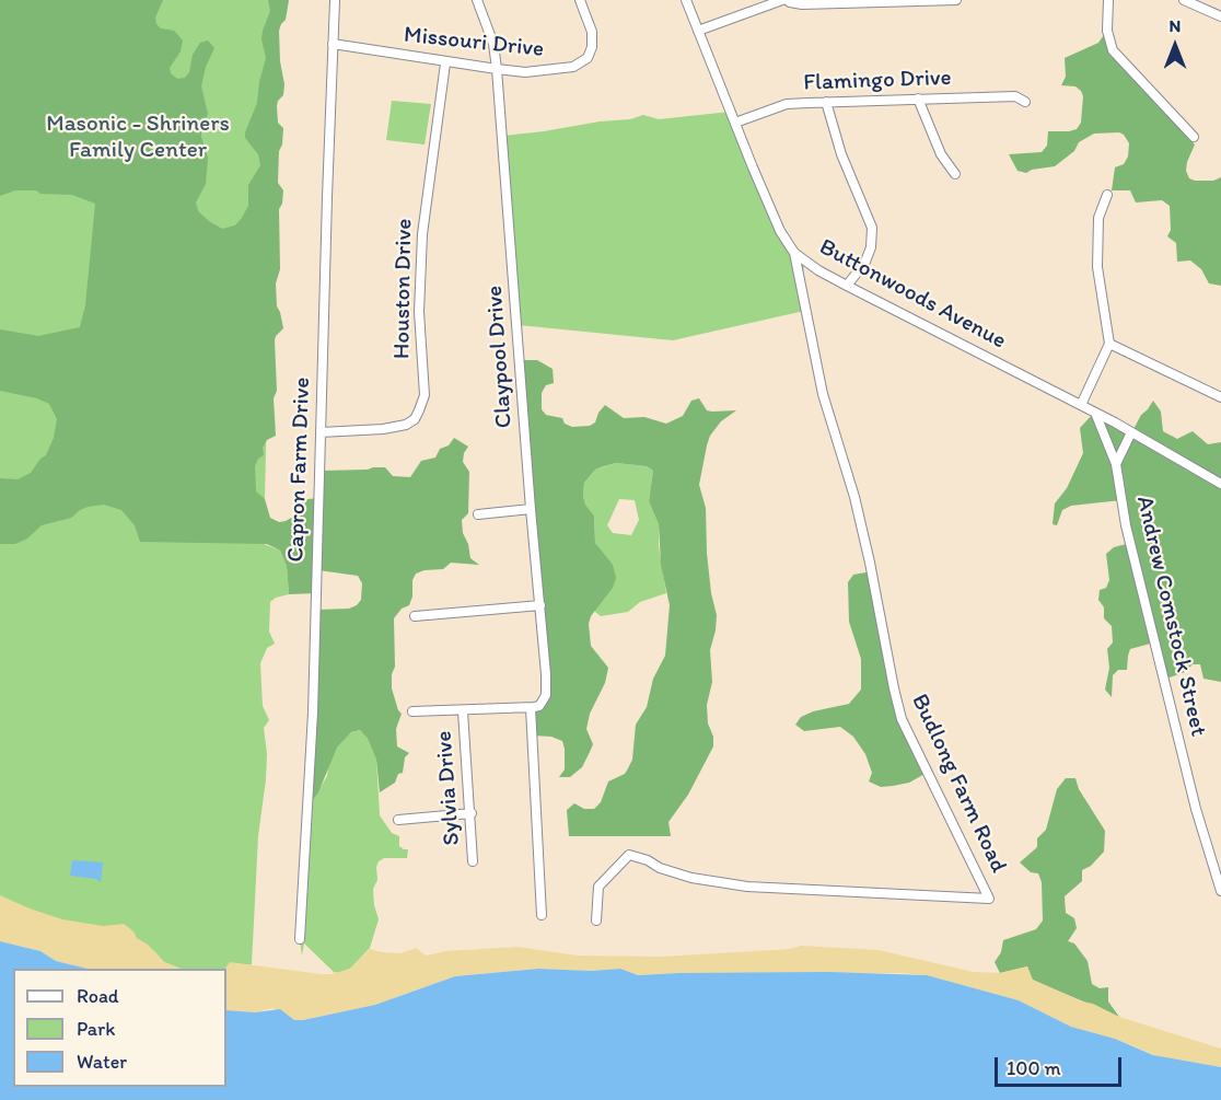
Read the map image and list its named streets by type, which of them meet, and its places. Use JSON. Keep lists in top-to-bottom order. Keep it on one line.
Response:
{"streets":{"street":["Missouri Drive","Flamingo Drive","Houston Drive","Buttonwoods Avenue","Claypool Drive","Capron Farm Drive","Andrew Comstock Street","Budlong Farm Road","Sylvia Drive"]},"crossings":[["Missouri Drive","Houston Drive"],["Missouri Drive","Claypool Drive"],["Missouri Drive","Capron Farm Drive"],["Flamingo Drive","Buttonwoods Avenue"],["Houston Drive","Capron Farm Drive"],["Buttonwoods Avenue","Andrew Comstock Street"],["Buttonwoods Avenue","Budlong Farm Road"]],"parks":["Masonic - Shriners Family Center"],"legend":["Road","Park","Water"],"scale_bar":"100 m","north":"top"}
